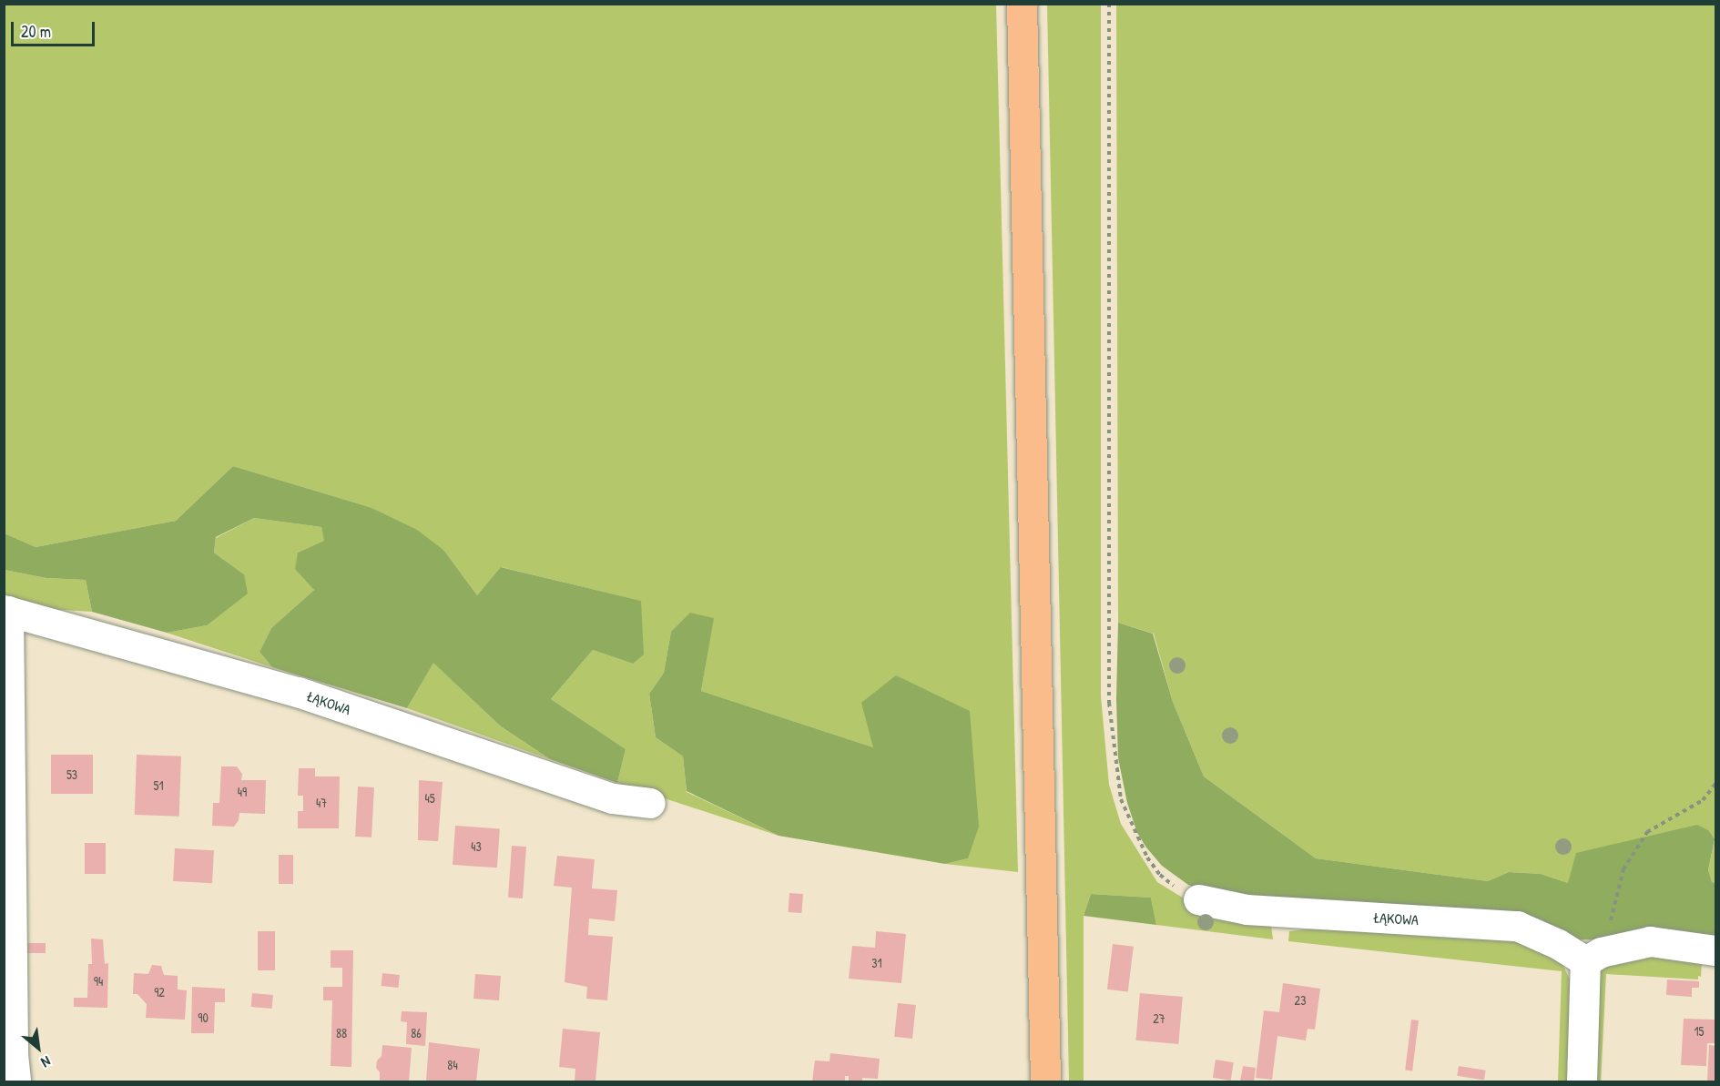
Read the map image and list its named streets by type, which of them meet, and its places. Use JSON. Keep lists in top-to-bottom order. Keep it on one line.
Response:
{"streets":{"street":["ŁĄKOWA"]},"house_numbers":["53","51","49","45","47","43","31","94","92","23","90","27","15","88","86","84"],"scale_bar":"20 m","north":"bottom right"}
